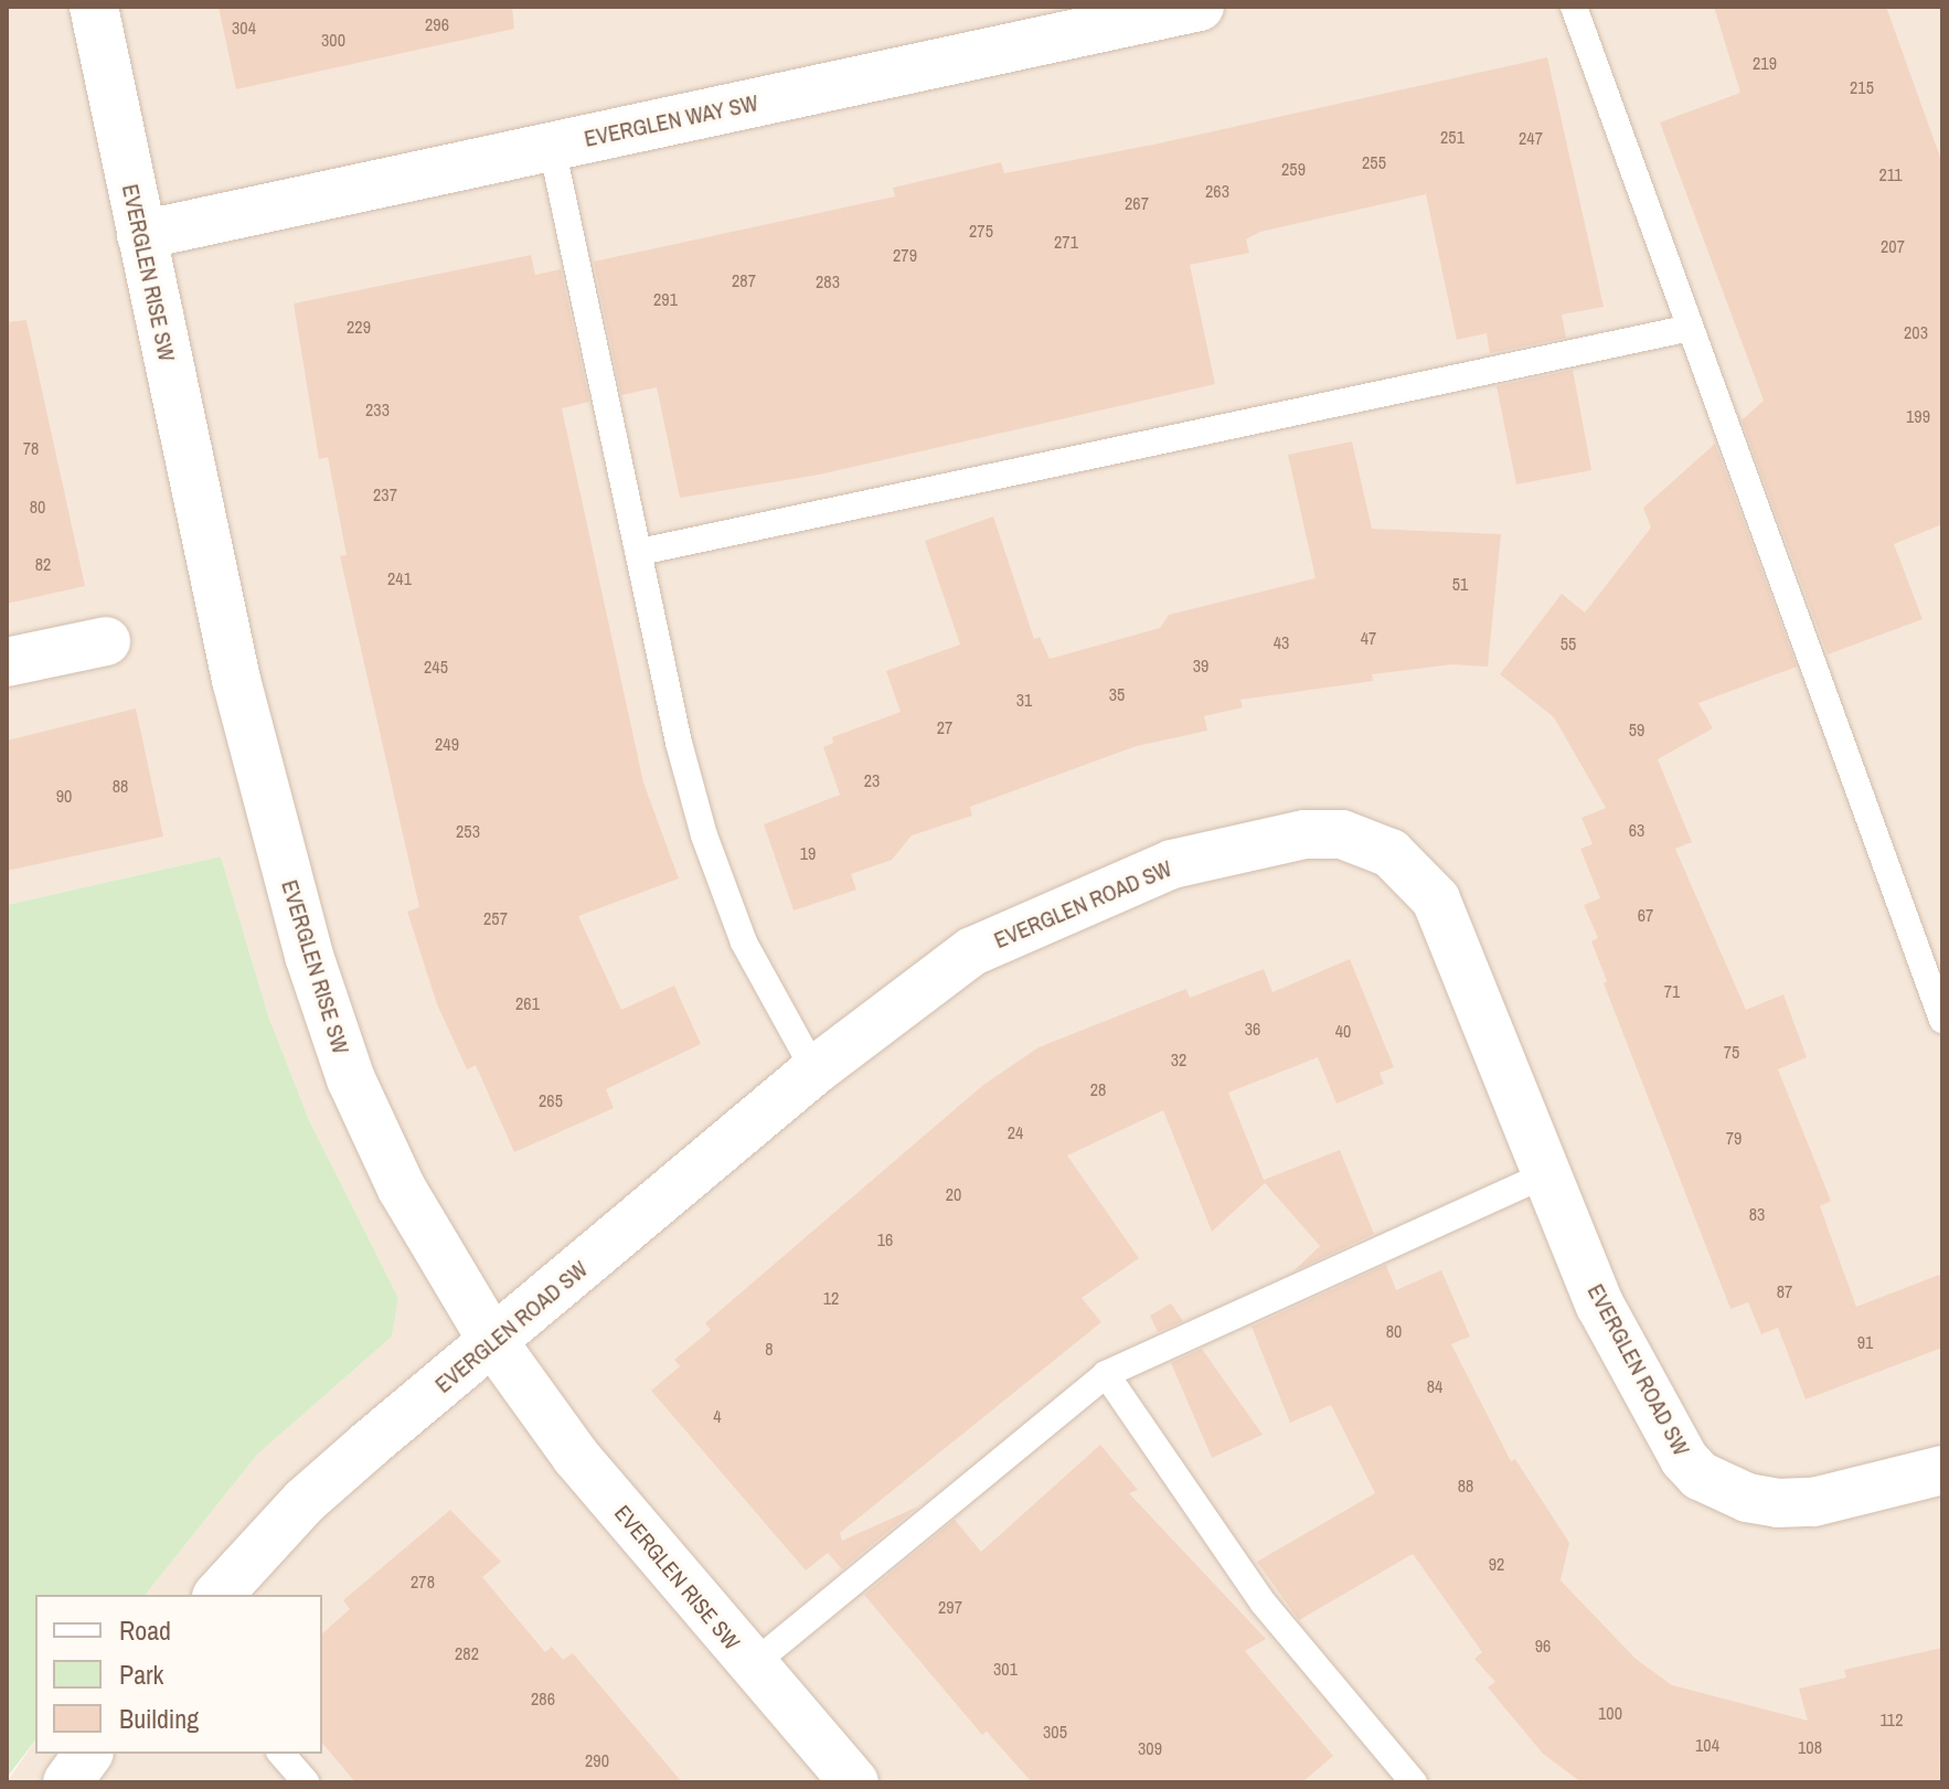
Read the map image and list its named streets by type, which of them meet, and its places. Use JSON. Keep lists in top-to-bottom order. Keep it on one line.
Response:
{"streets":{"street":["EVERGLEN WAY SW","EVERGLEN RISE SW","EVERGLEN ROAD SW"]},"crossings":[["EVERGLEN WAY SW","EVERGLEN RISE SW"],["EVERGLEN RISE SW","EVERGLEN ROAD SW"]],"house_numbers":["296","304","300","219","215","251","247","255","259","211","263","267","275","271","207","279","287","283","291","229","203","233","199","78","237","80","82","241","51","47","43","55","39","245","35","31","27","59","249","23","88","90","63","253","19","67","257","71","261","36","40","75","32","28","265","24","79","20","83","16","87","12","80","91","8","84","4","88","92","278","297","96","282","301","286","100","112","305","104","108","309","290"],"legend":["Road","Park","Building"]}
